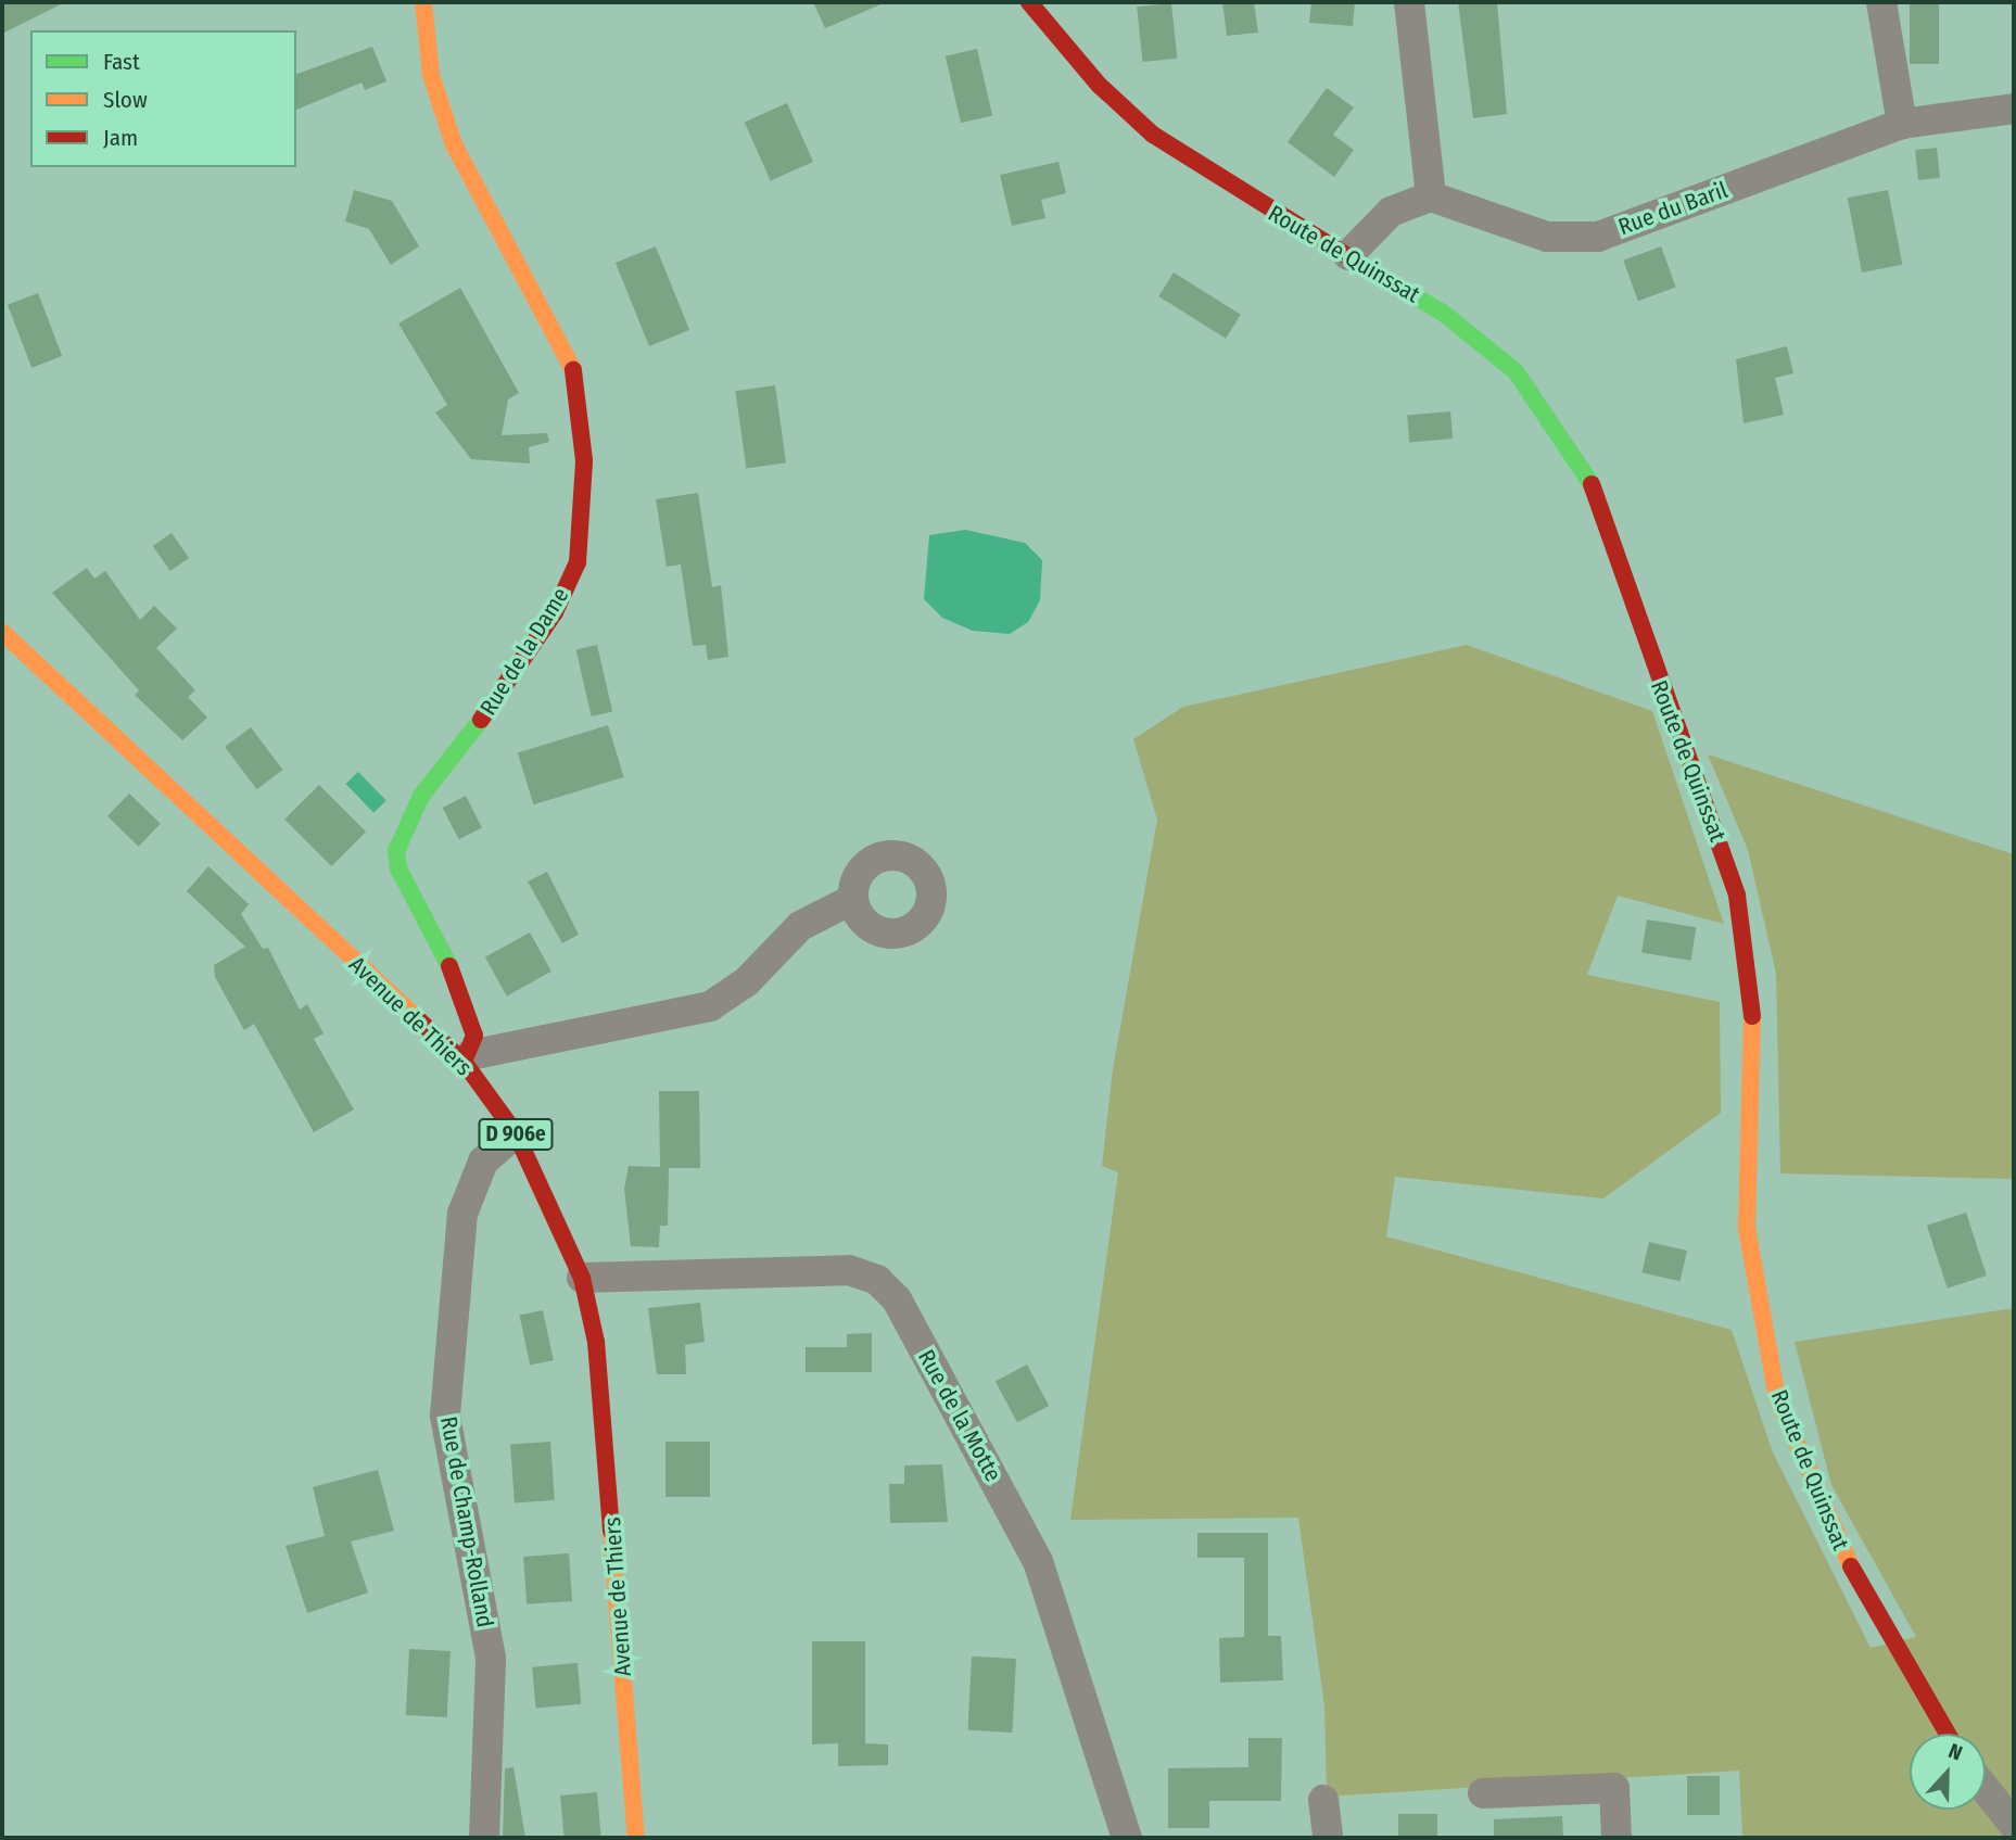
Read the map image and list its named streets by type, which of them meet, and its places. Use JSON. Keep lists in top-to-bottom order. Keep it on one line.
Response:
{"streets":{"street":["Rue du Baril","Route de Quinssat","Rue de la Dame","Avenue de Thiers","D 906e","Rue de la Motte","Rue de Champ-Rolland"]},"crossings":[["Rue de la Dame","Avenue de Thiers"],["Avenue de Thiers","Rue de la Motte"],["Avenue de Thiers","Rue de Champ-Rolland"]],"legend":["Fast","Slow","Jam"],"north":"top"}
